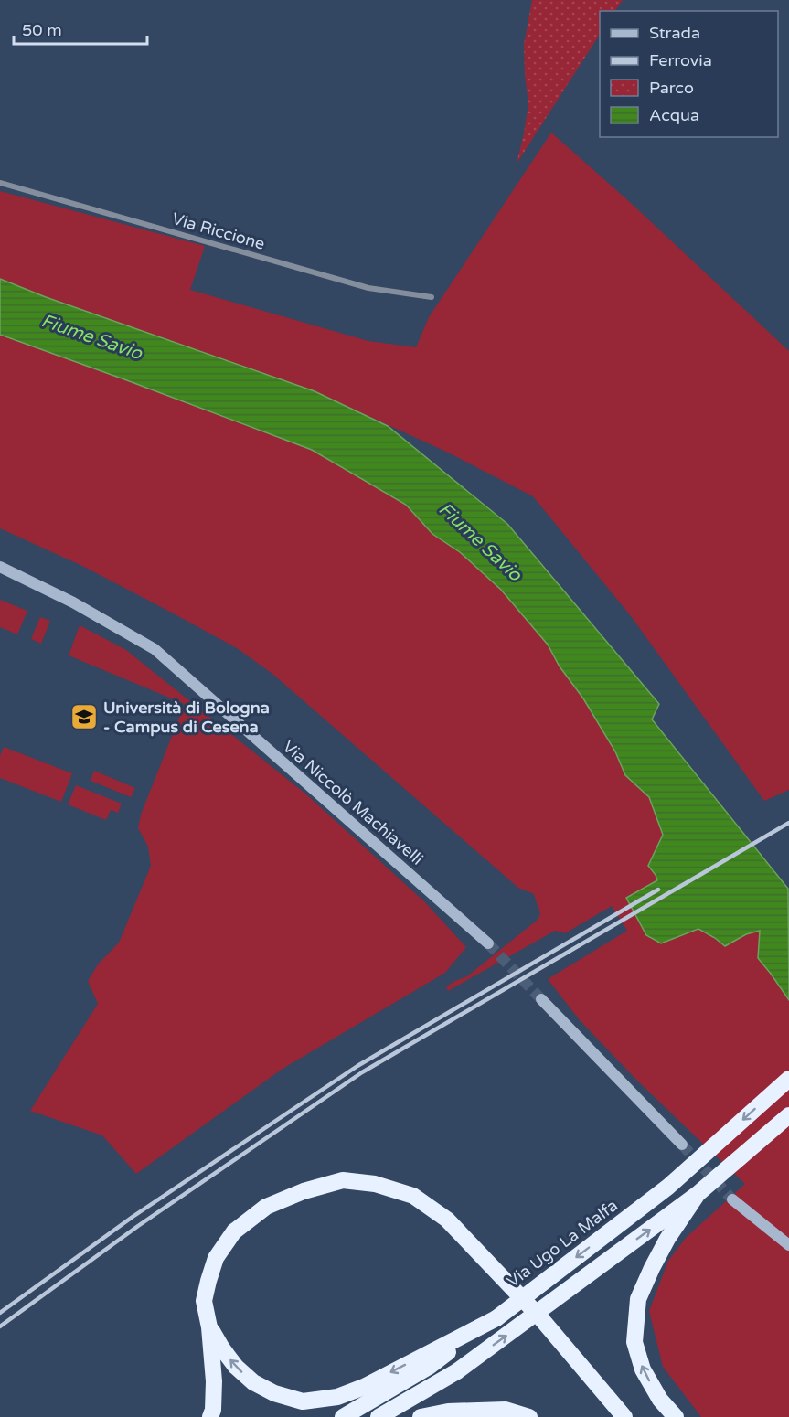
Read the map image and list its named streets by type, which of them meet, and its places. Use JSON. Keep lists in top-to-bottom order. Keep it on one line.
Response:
{"streets":{"highway":["Via Ugo La Malfa"],"street":["Via Riccione","Via Niccolò Machiavelli"]},"water":["Fiume Savio"],"places":{"school or university":["Università di Bologna - Campus di Cesena"]},"legend":["Strada","Ferrovia","Parco","Acqua"],"scale_bar":"50 m"}
